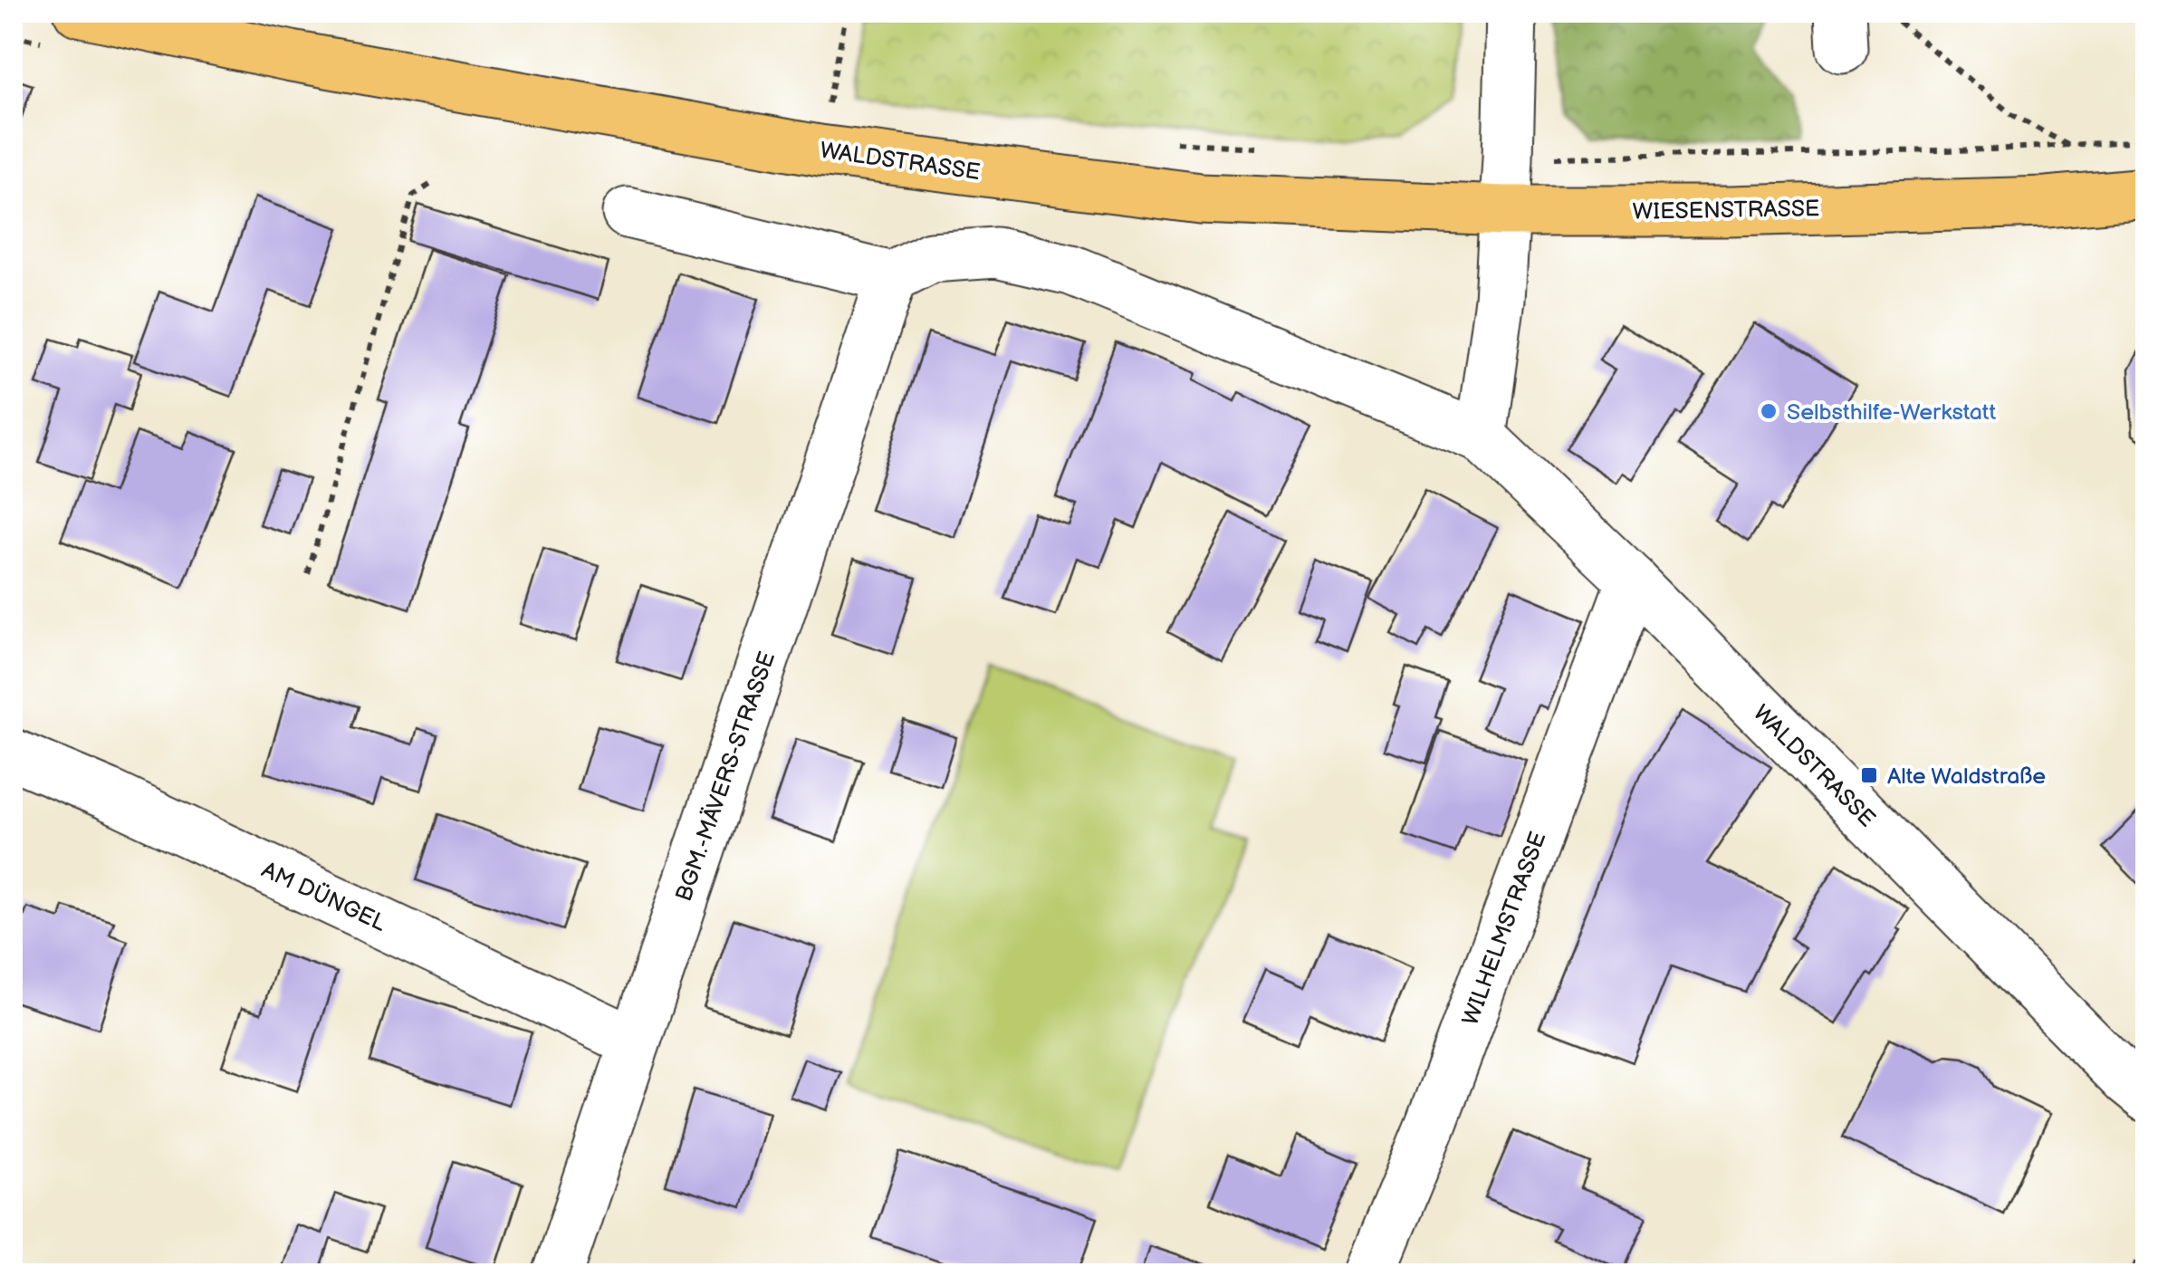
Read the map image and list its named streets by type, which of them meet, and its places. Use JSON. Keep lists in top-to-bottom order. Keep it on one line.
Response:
{"streets":{"main road":["WALDSTRASSE","WIESENSTRASSE"],"street":["BGM.-MÄVERS-STRASSE","AM DÜNGEL","WILHELMSTRASSE"]},"crossings":[["WALDSTRASSE","WIESENSTRASSE"],["WALDSTRASSE","BGM.-MÄVERS-STRASSE"],["WALDSTRASSE","WILHELMSTRASSE"],["BGM.-MÄVERS-STRASSE","AM DÜNGEL"]],"places":{"other":["Selbsthilfe-Werkstatt"],"transit":["Alte Waldstraße"]}}
